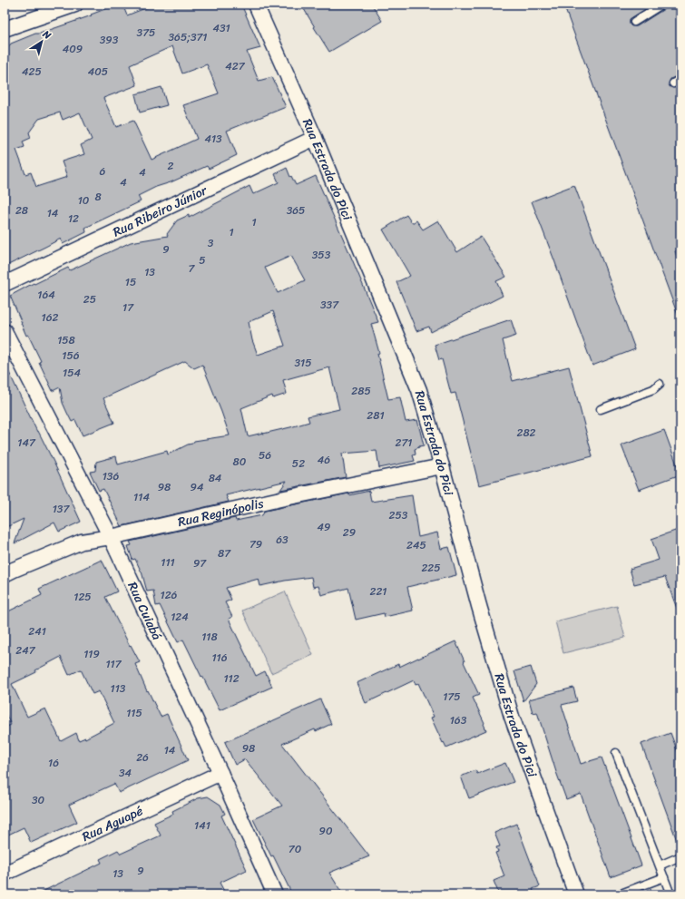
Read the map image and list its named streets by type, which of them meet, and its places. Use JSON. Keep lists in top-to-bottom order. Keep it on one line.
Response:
{"streets":{"street":["Rua Estrada do Pici","Rua Ribeiro Júnior","Rua Reginópolis","Rua Cuiabá","Rua Aguapé"]},"crossings":[["Rua Estrada do Pici","Rua Ribeiro Júnior"],["Rua Estrada do Pici","Rua Reginópolis"],["Rua Reginópolis","Rua Cuiabá"],["Rua Cuiabá","Rua Aguapé"]],"house_numbers":["431","375","365;371","393","409","427","425","405","413","2","6","4","4","8","10","28","365","14","12","1","1","3","9","353","5","7","13","15","164","25","337","17","162","158","156","315","154","285","281","282","147","271","56","46","80","52","136","84","98","94","114","137","253","49","29","63","79","245","87","111","97","225","221","126","125","124","241","118","247","119","116","117","112","113","175","115","163","98","14","26","16","34","30","141","90","70","9","13"],"north":"top right"}
